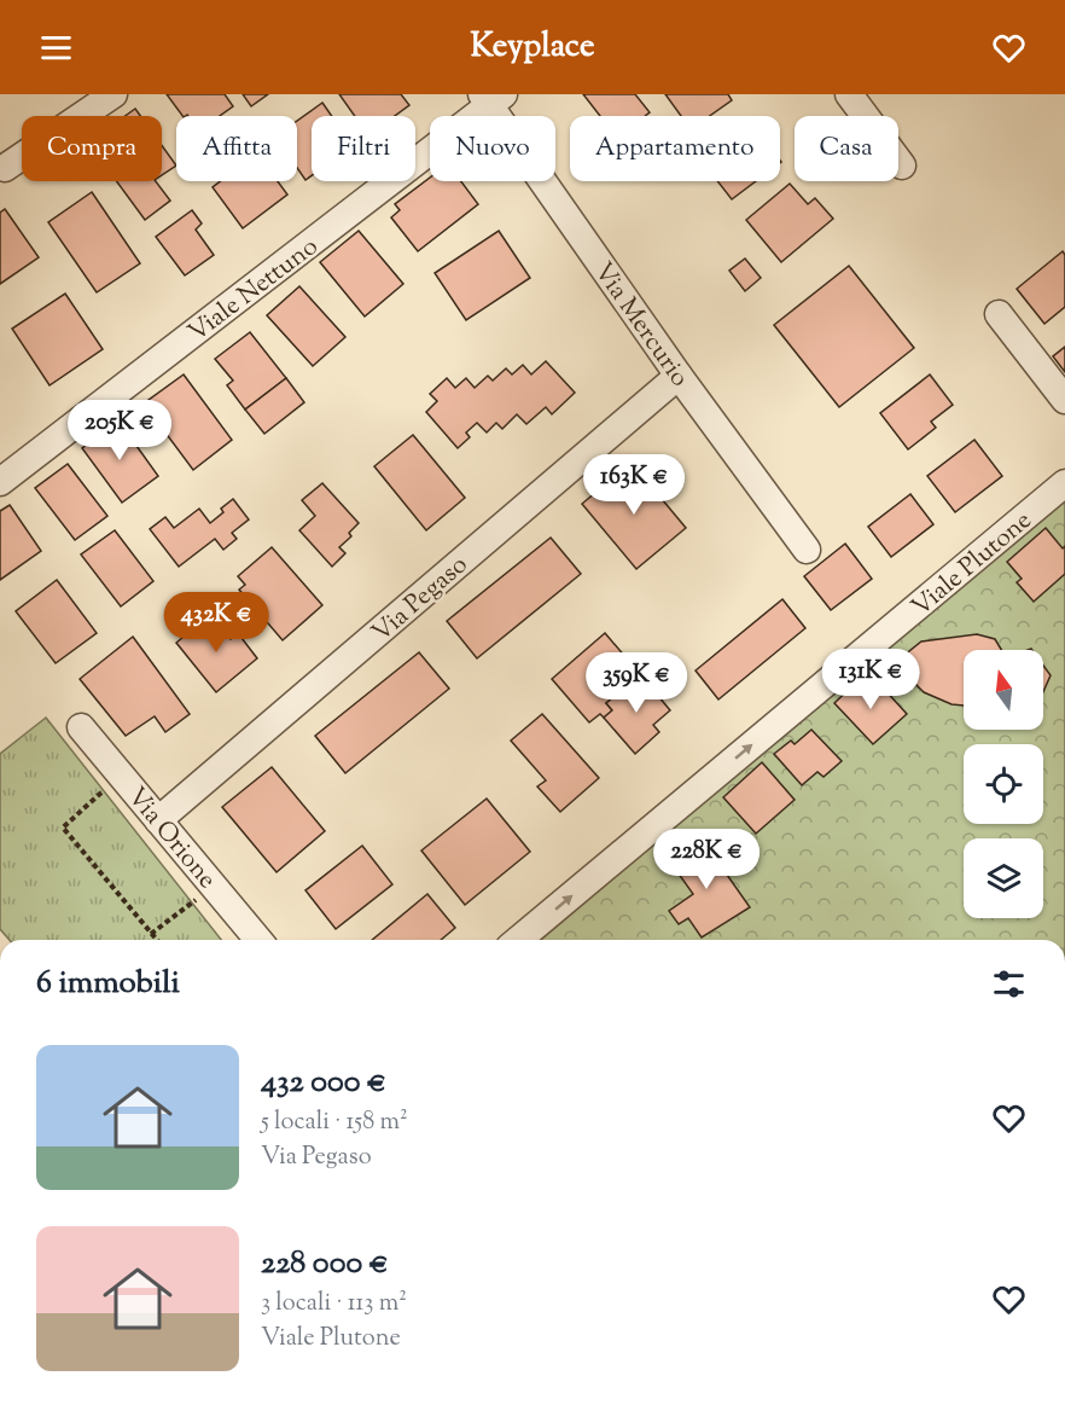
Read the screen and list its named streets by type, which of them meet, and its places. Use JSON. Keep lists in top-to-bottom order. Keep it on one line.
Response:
{"streets":{"street":["Viale Nettuno","Via Mercurio","Viale Plutone","Via Pegaso","Via Orione"]},"crossings":[["Viale Nettuno","Via Mercurio"],["Via Mercurio","Via Pegaso"],["Via Pegaso","Via Orione"]],"one_way":["Viale Plutone"],"north":"top","page":{"header":"Keyplace","chip":["Compra","Affitta","Filtri","Nuovo","Appartamento","Casa"],"price":["205K €","163K €","432K €","131K €","359K €","228K €"],"heading":"6 immobili","list":[{"name":"432 000 €","note":"5 locali · 158 m² · Via Pegaso"},{"name":"228 000 €","note":"3 locali · 113 m² · Viale Plutone"}]}}
